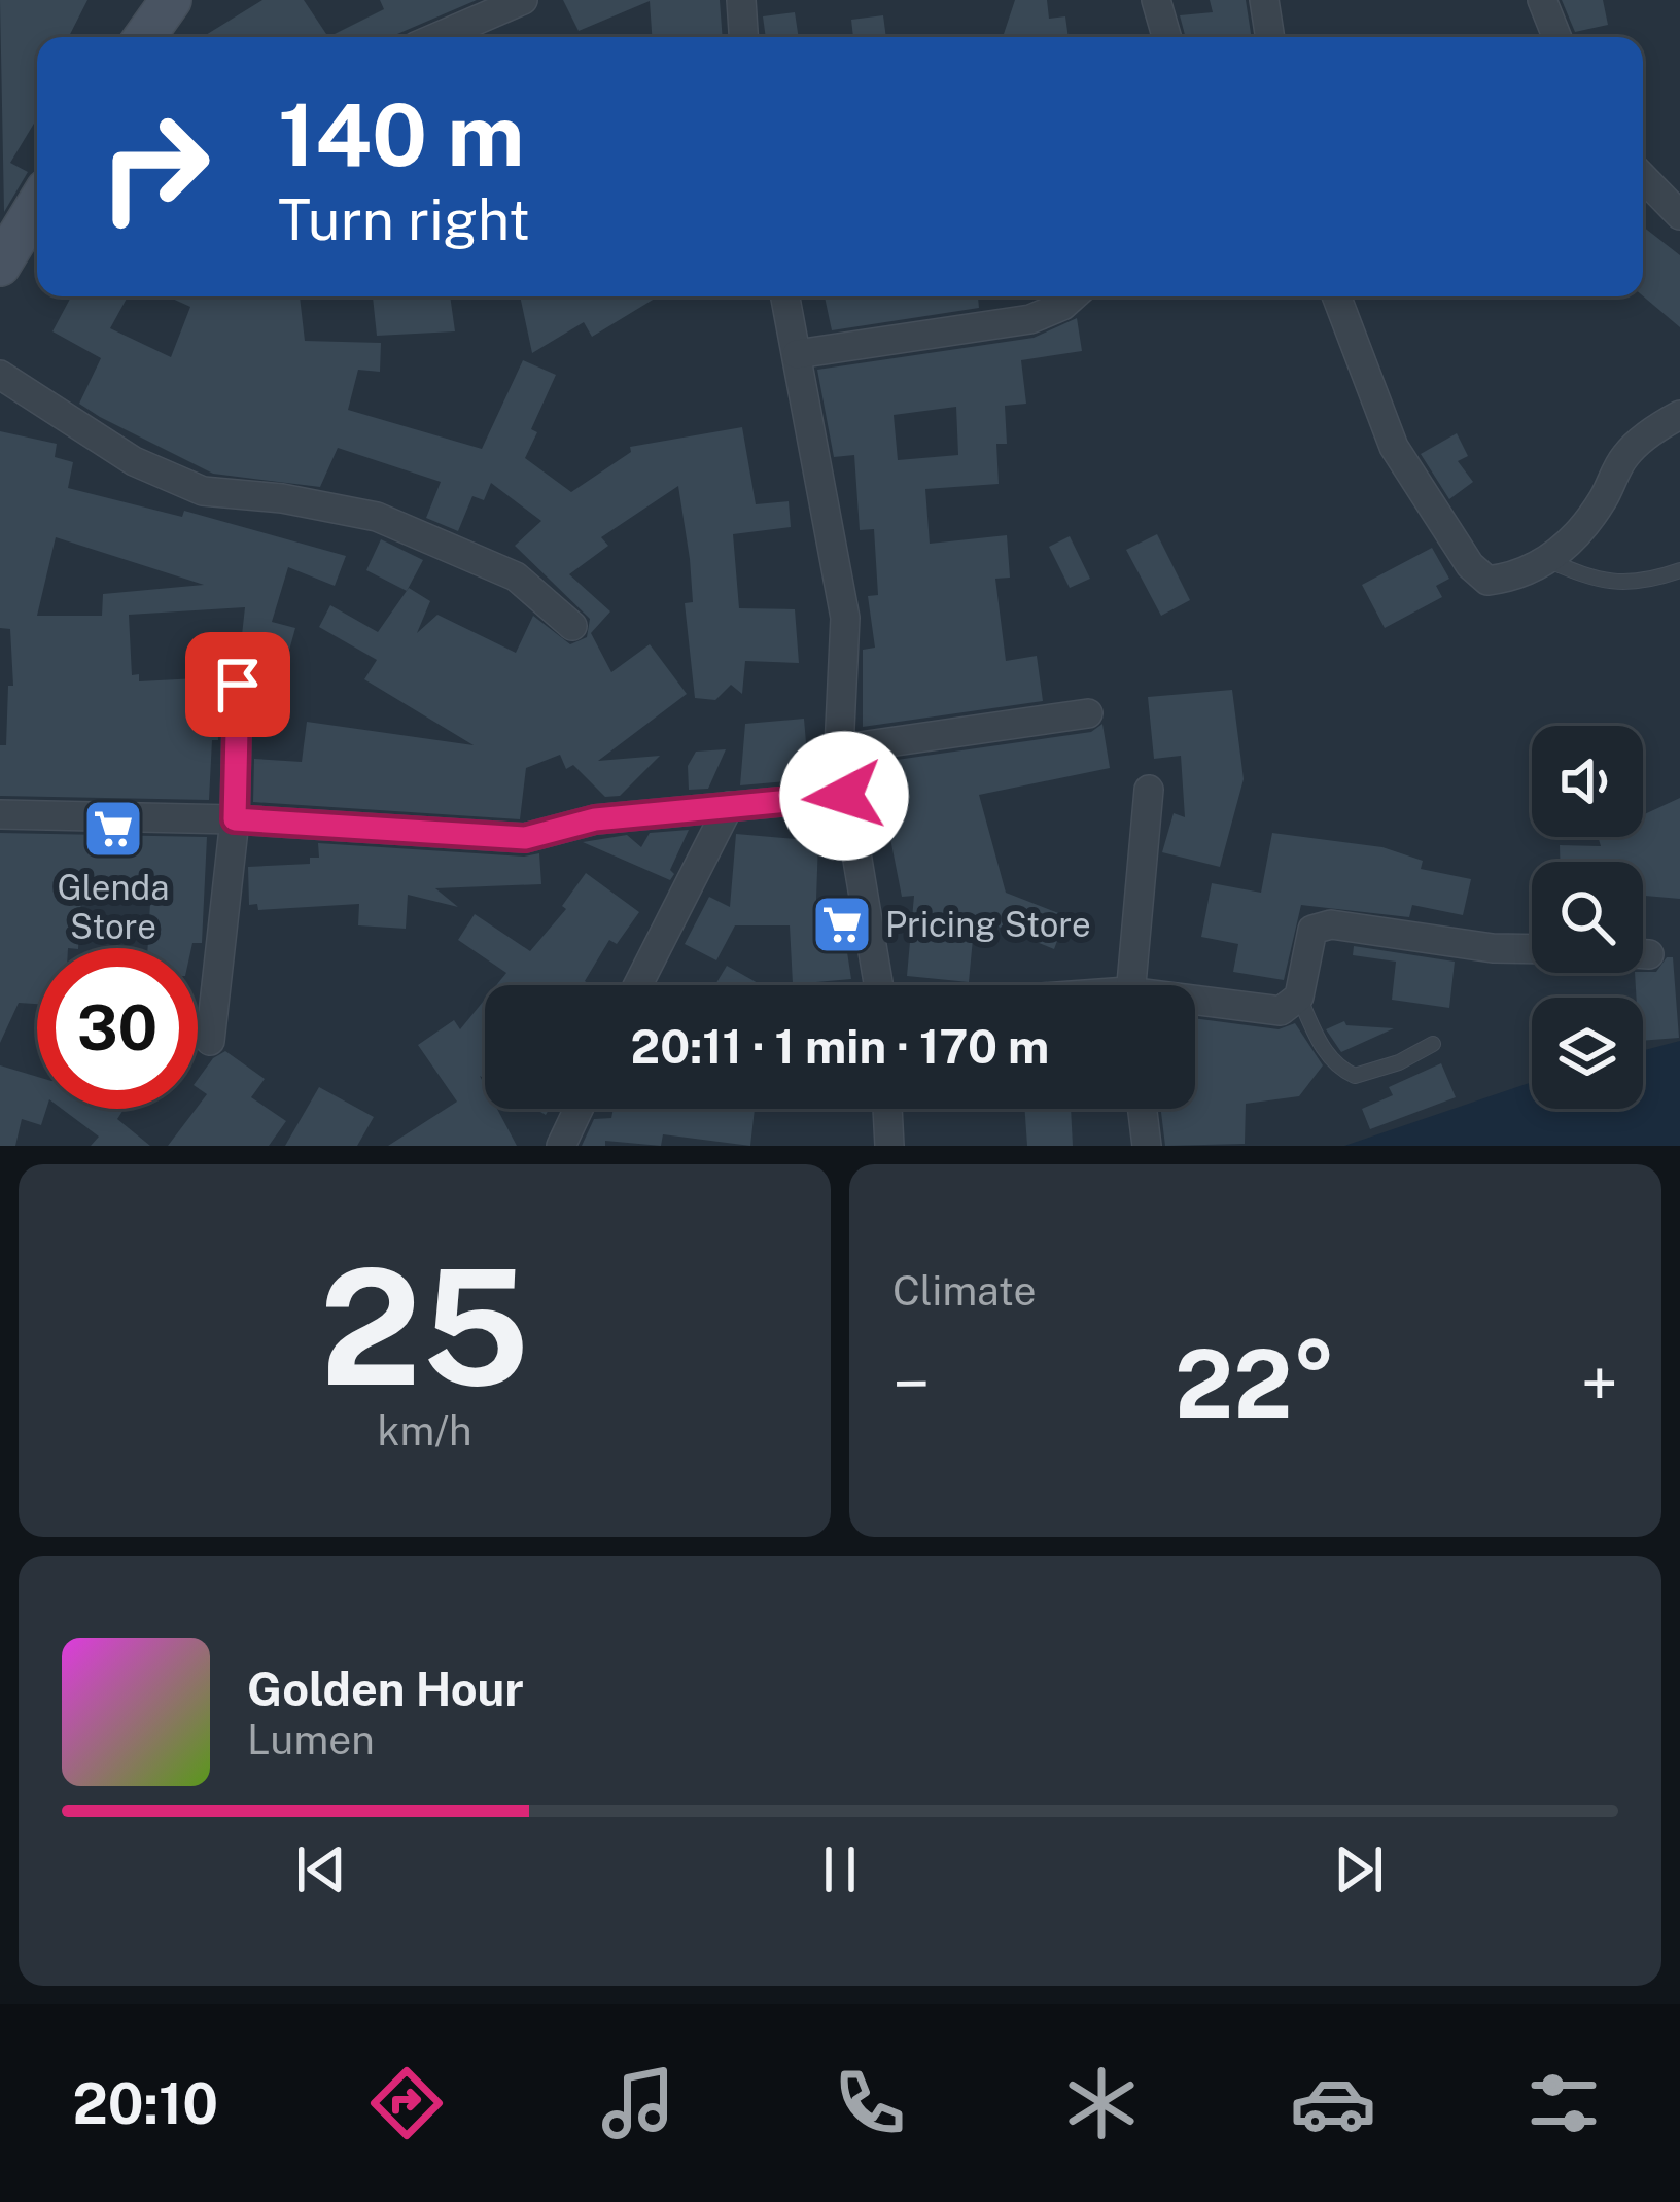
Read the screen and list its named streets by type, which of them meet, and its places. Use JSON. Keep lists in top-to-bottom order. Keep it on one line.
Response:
{"places":{"supermarket":["Glenda Store","Pricing Store"]},"page":{"turn":["140 m","Turn right"],"limit":"30","trip":"20:11 · 1 min · 170 m","tile":[["25","km/h"],"Climate"],"heat":["−","22°","+"],"song":["Golden Hour","Lumen"],"tabs":"20:10"}}
